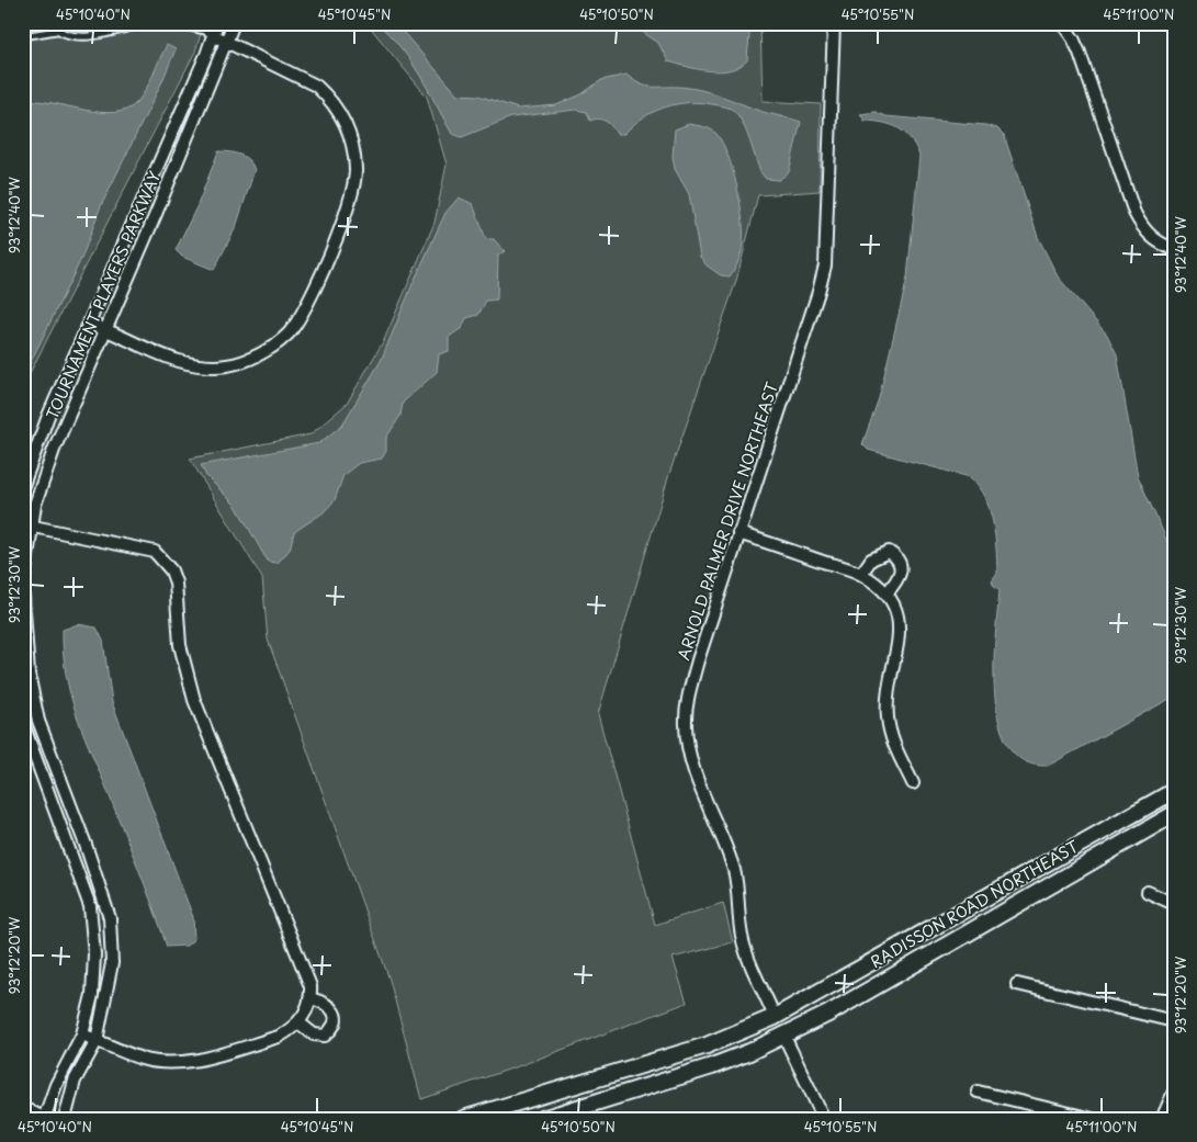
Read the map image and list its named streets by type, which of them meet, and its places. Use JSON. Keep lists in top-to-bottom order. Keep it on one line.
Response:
{"streets":{"main road":["RADISSON ROAD NORTHEAST"],"street":["TOURNAMENT PLAYERS PARKWAY","ARNOLD PALMER DRIVE NORTHEAST"]},"crossings":[["ARNOLD PALMER DRIVE NORTHEAST","RADISSON ROAD NORTHEAST"]],"coordinates":["45°10'40\"N","45°10'45\"N","45°10'50\"N","45°10'55\"N","45°11'00\"N","93°12'40\"W","93°12'30\"W","93°12'20\"W"]}
